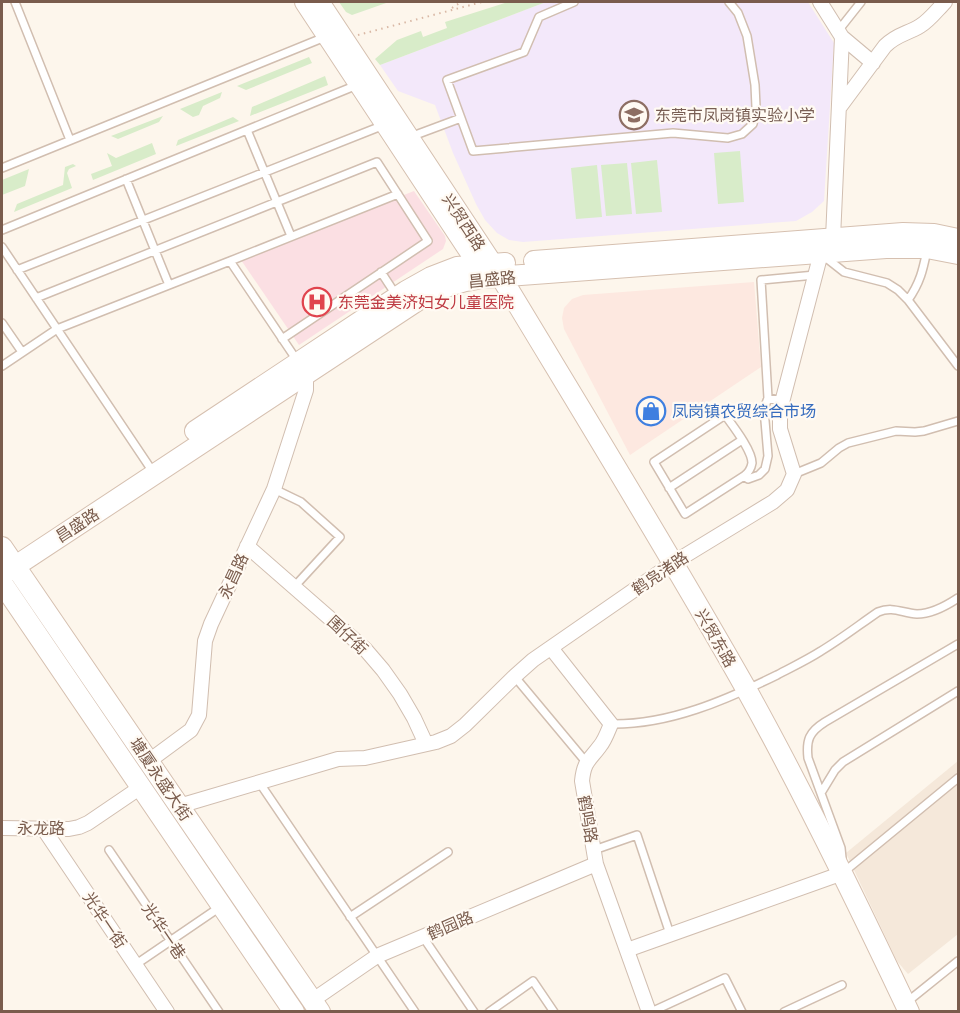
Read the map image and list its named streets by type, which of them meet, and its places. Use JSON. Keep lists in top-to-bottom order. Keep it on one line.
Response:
{"streets":{"street":["兴贸西路","昌盛路","鹤凫渚路","永昌路","围仔街","兴贸东路","塘厦永盛大街","鹤鸣路","永龙路","光华一街","鹤园路"],"lane":["光华一巷"]},"crossings":[["兴贸西路","昌盛路"],["兴贸西路","兴贸东路"],["昌盛路","永昌路"],["昌盛路","兴贸东路"],["昌盛路","塘厦永盛大街"],["鹤凫渚路","围仔街"],["鹤凫渚路","兴贸东路"],["鹤凫渚路","塘厦永盛大街"],["永昌路","围仔街"],["永昌路","塘厦永盛大街"],["塘厦永盛大街","永龙路"],["塘厦永盛大街","鹤园路"],["鹤鸣路","鹤园路"],["永龙路","光华一街"]],"places":{"school or university":["东莞市凤岗镇实验小学"],"hospital":["东莞金美济妇女儿童医院"],"shop":["凤岗镇农贸综合市场"]}}
